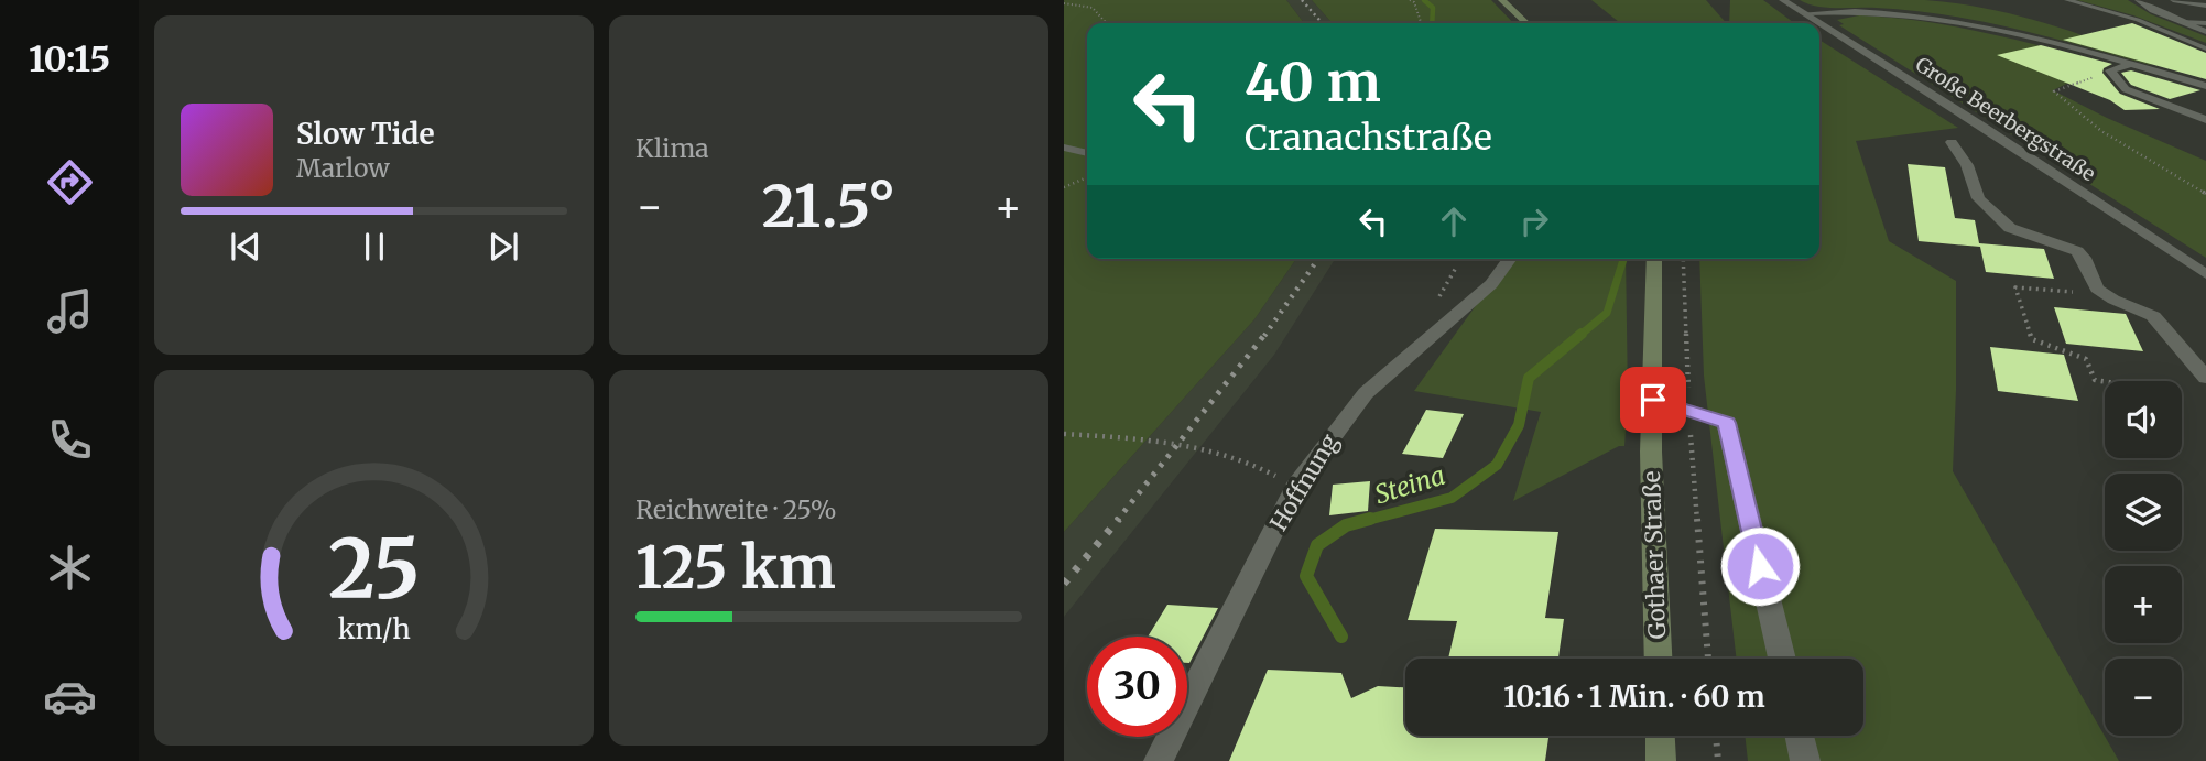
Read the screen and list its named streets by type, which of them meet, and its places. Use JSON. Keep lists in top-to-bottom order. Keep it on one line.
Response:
{"streets":{"main road":["Gothaer Straße"],"street":["Große Beerbergstraße","Hoffnung"]},"water":["Steina"],"page":{"tabs":"10:15","tile":["Klima",["Reichweite · 25%","125 km"]],"turn":["40 m","Cranachstraße"],"song":["Slow Tide","Marlow"],"heat":["−","21.5°","+"],"map_buttons":["+","−"],"limit":"30","trip":"10:16 · 1 Min. · 60 m","gauge":["25","km/h"]}}
